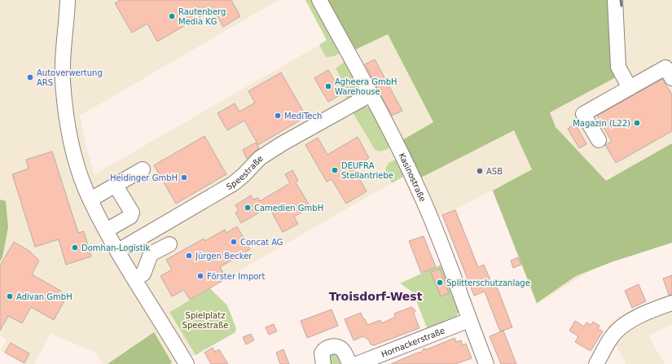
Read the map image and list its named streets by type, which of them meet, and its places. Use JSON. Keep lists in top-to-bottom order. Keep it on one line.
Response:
{"streets":{"street":["Speestraße","Kasinostraße","Hornackerstraße"]},"crossings":[["Speestraße","Kasinostraße"],["Kasinostraße","Hornackerstraße"]],"districts":["Troisdorf-West"],"parks":["Spielplatz Speestraße"],"places":["Rautenberg Media KG","Autoverwertung ARS","Agheera GmbH Warehouse","MediTech","Magazin (L22)","DEUFRA Stellantriebe","ASB","Heidinger GmbH","Camedien GmbH","Concat AG","Domhan-Logistik","Jürgen Becker","Förster Import","Splitterschutzanlage","Adivan GmbH"]}
